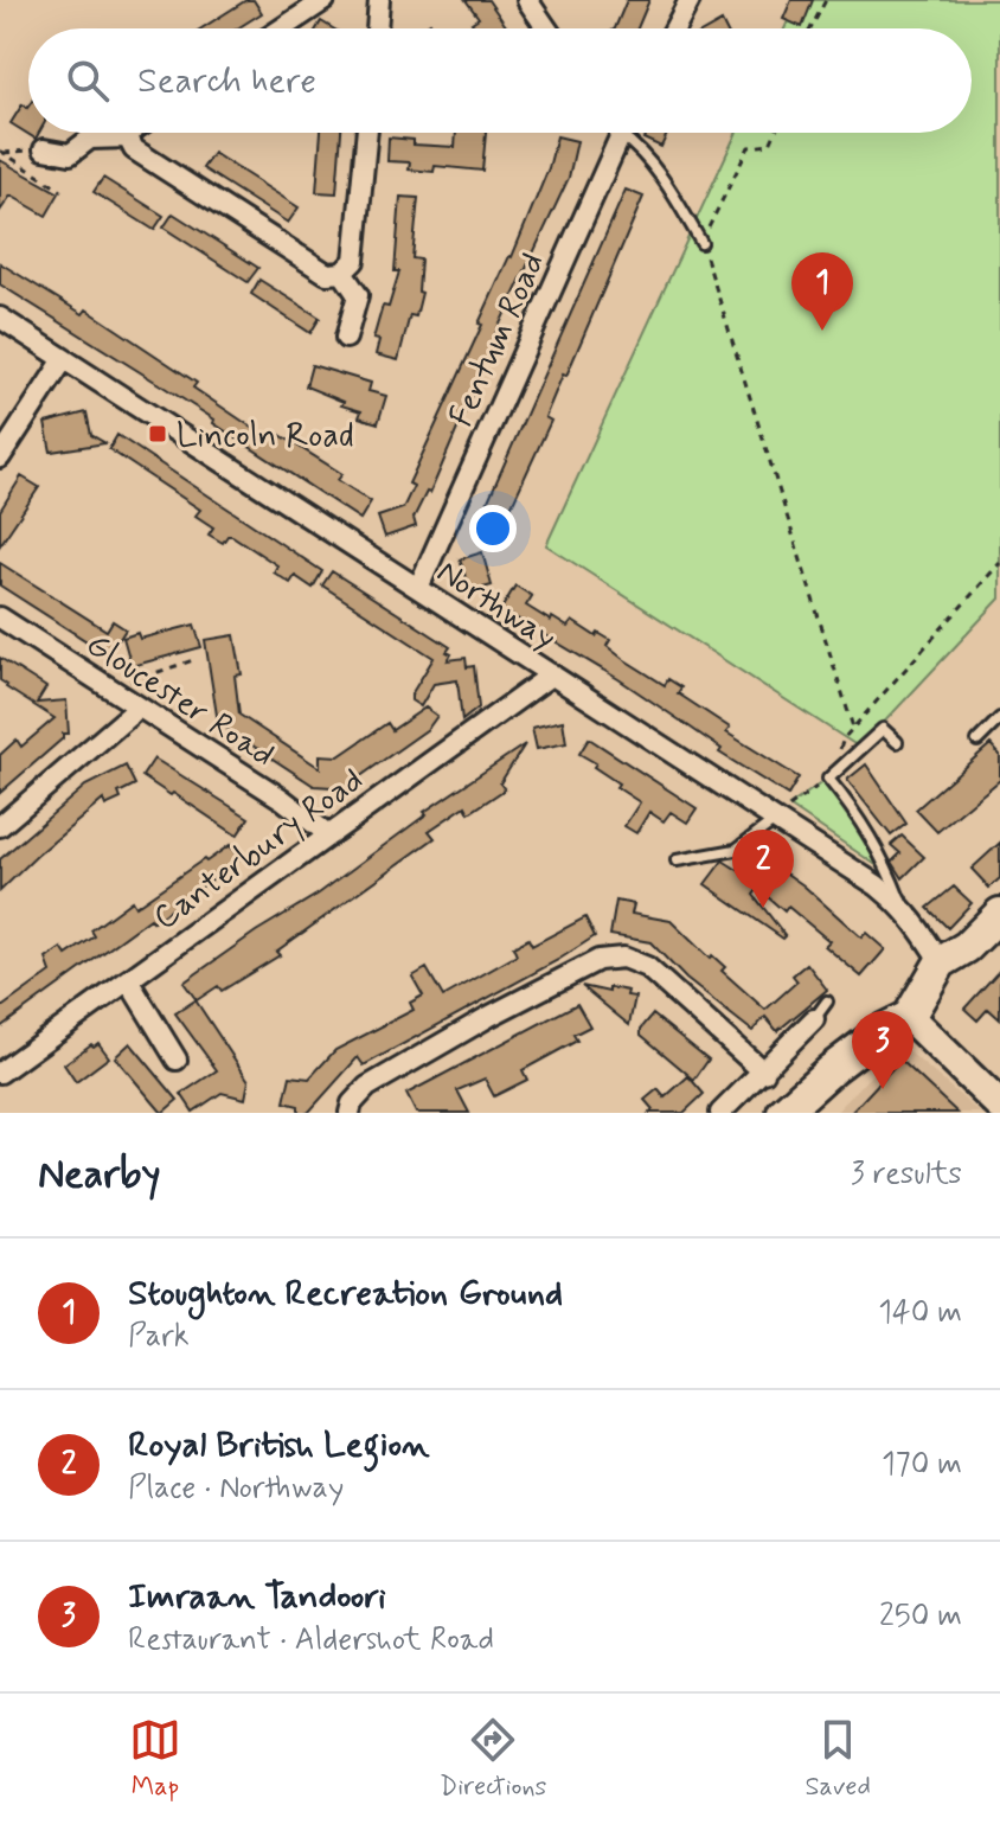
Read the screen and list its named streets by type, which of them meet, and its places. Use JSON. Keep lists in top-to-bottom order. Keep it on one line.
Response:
{"streets":{"street":["Fentum Road","Northway","Gloucester Road","Canterbury Road"]},"crossings":[["Fentum Road","Northway"],["Northway","Canterbury Road"],["Gloucester Road","Canterbury Road"]],"places":{"transit":["Lincoln Road"]},"page":{"search":"Search here","pins":["1","2","3"],"heading":["Nearby","3 results"],"list":[{"mark":"1","name":"Stoughton Recreation Ground","note":"Park","value":"140 m"},{"mark":"2","name":"Royal British Legion","note":"Place · Northway","value":"170 m"},{"mark":"3","name":"Imraan Tandoori","note":"Restaurant · Aldershot Road","value":"250 m"}],"nav":["Map","Directions","Saved"]}}
